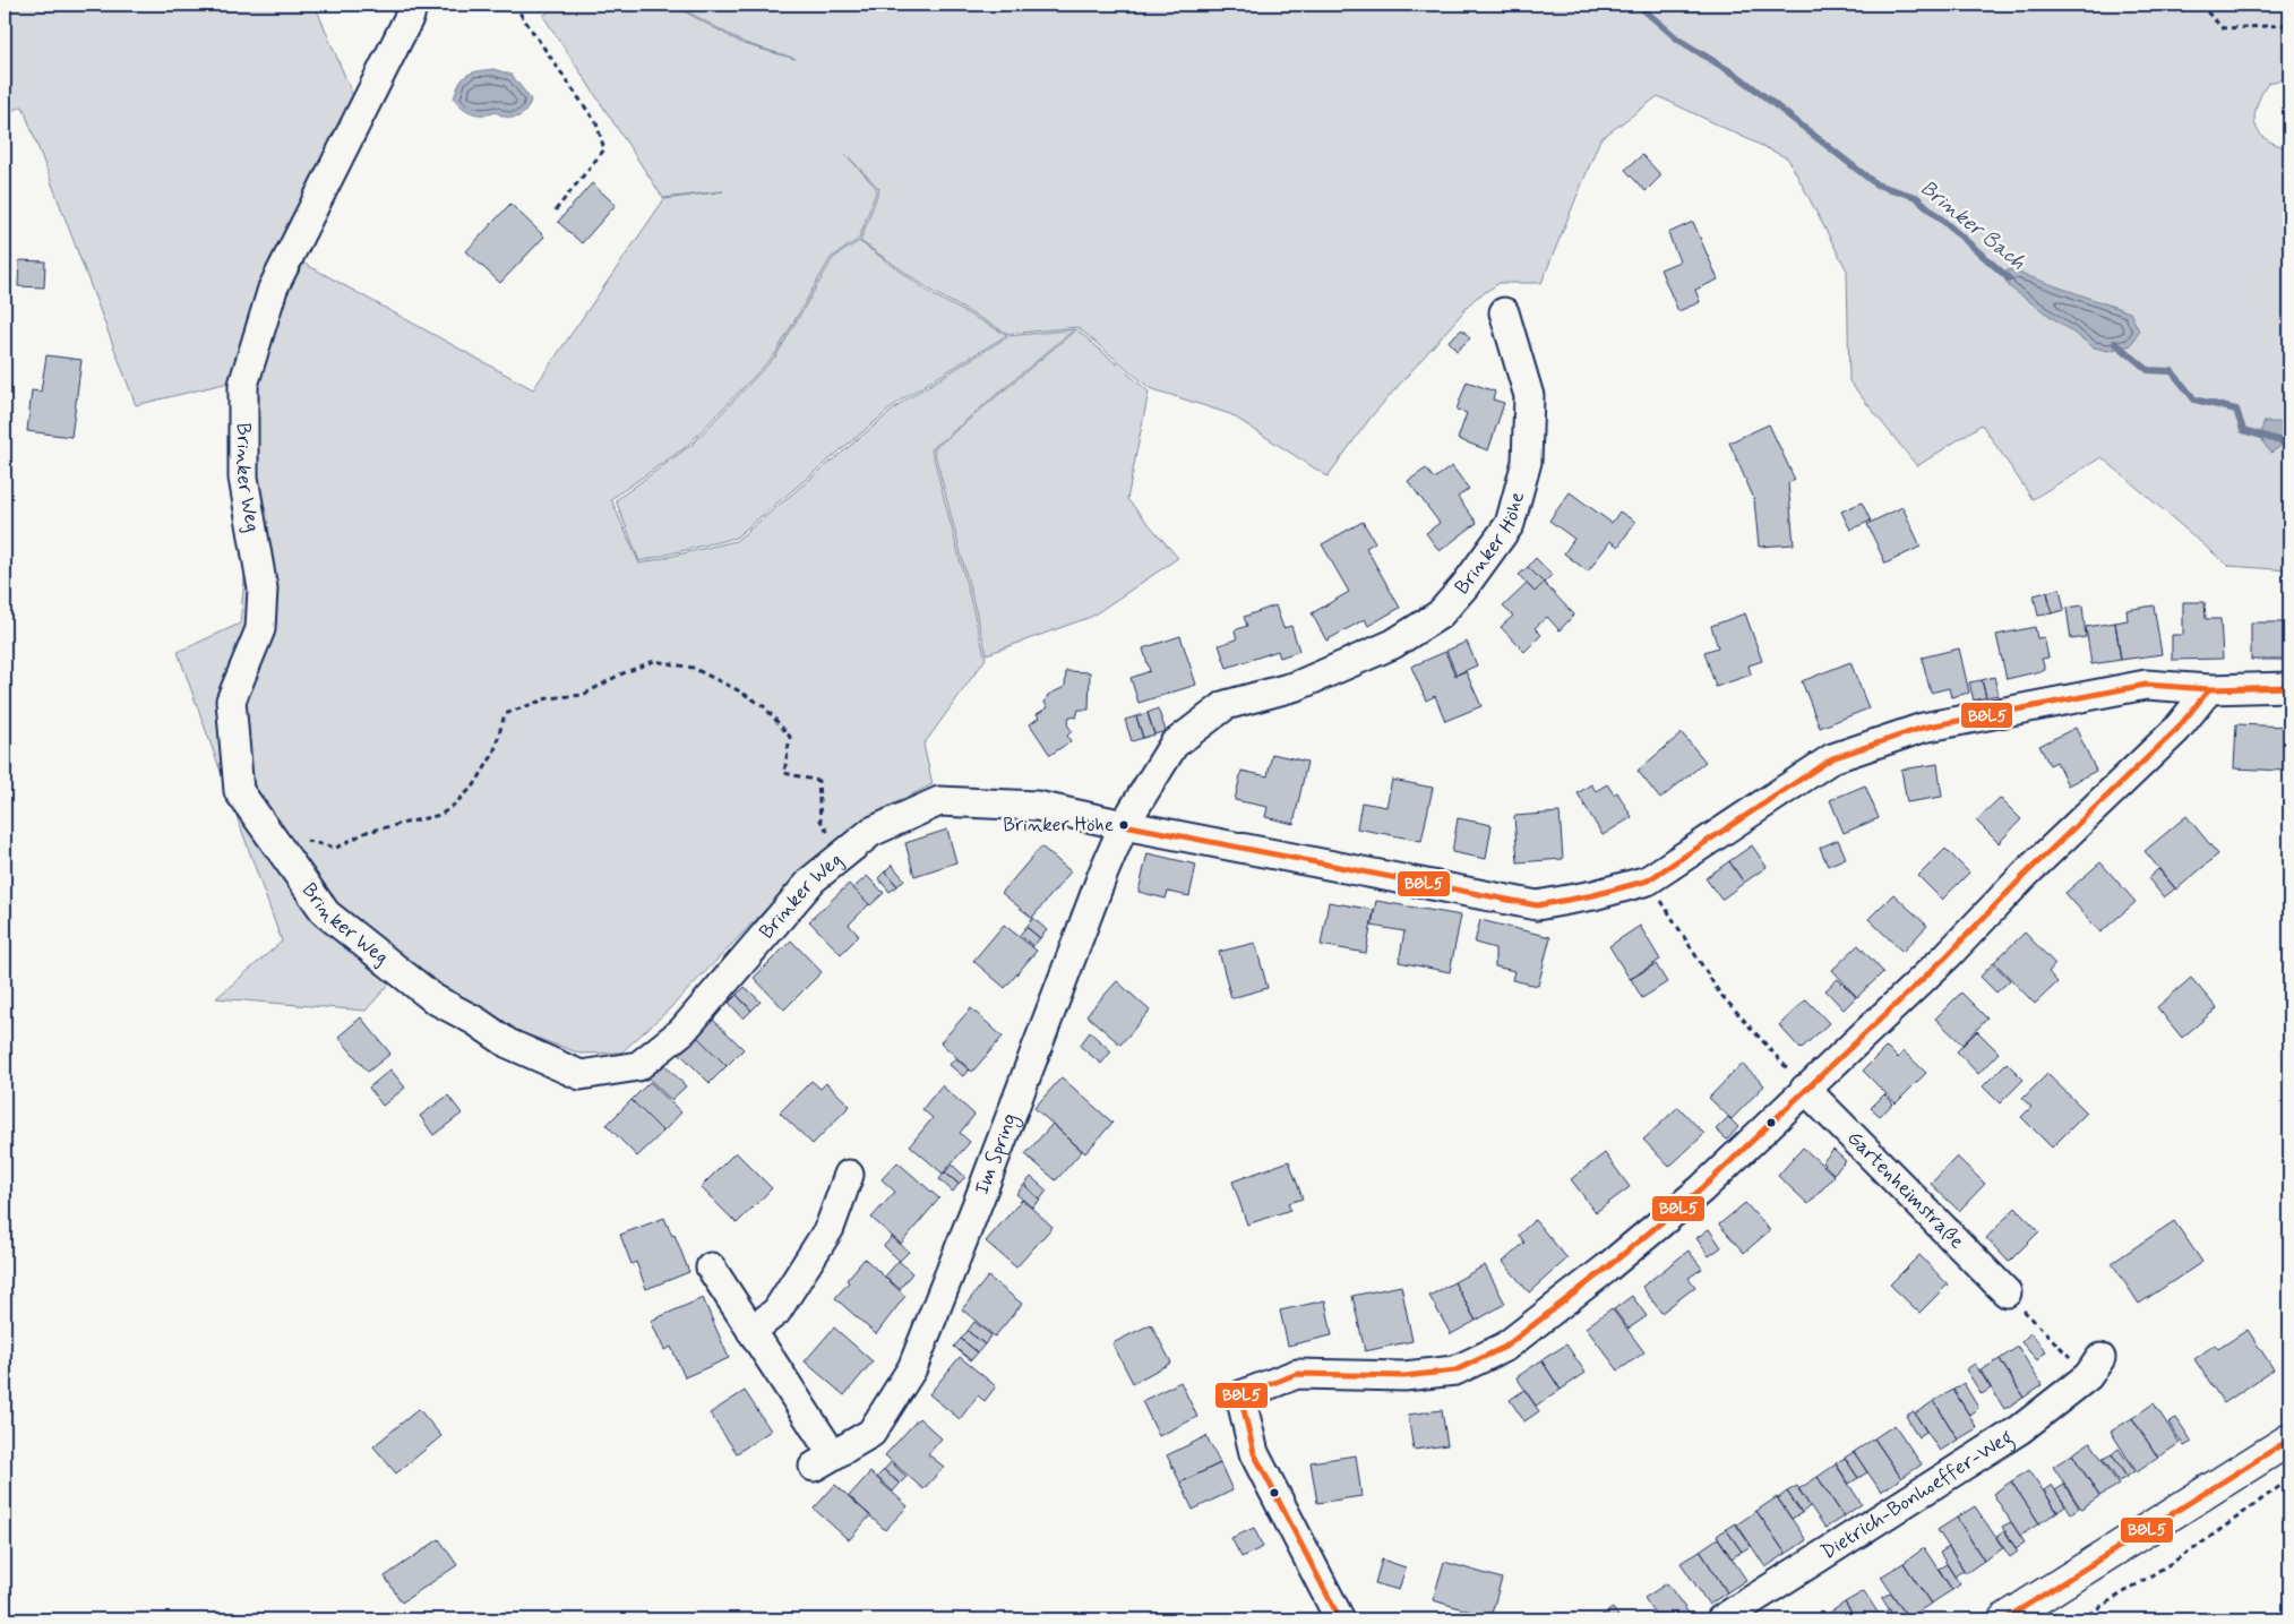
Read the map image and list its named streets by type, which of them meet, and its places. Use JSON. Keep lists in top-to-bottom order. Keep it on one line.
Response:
{"streets":{"street":["Brinker Weg","Brinker Höhe","Im Spring","Gartenheimstraße","Dietrich-Bonhoeffer-Weg"]},"crossings":[["Brinker Weg","Brinker Höhe"],["Brinker Weg","Im Spring"],["Brinker Höhe","Im Spring"]],"water":["Brinker Bach"],"places":["Brinker Höhe"],"lines":["transit line BBL5"]}
